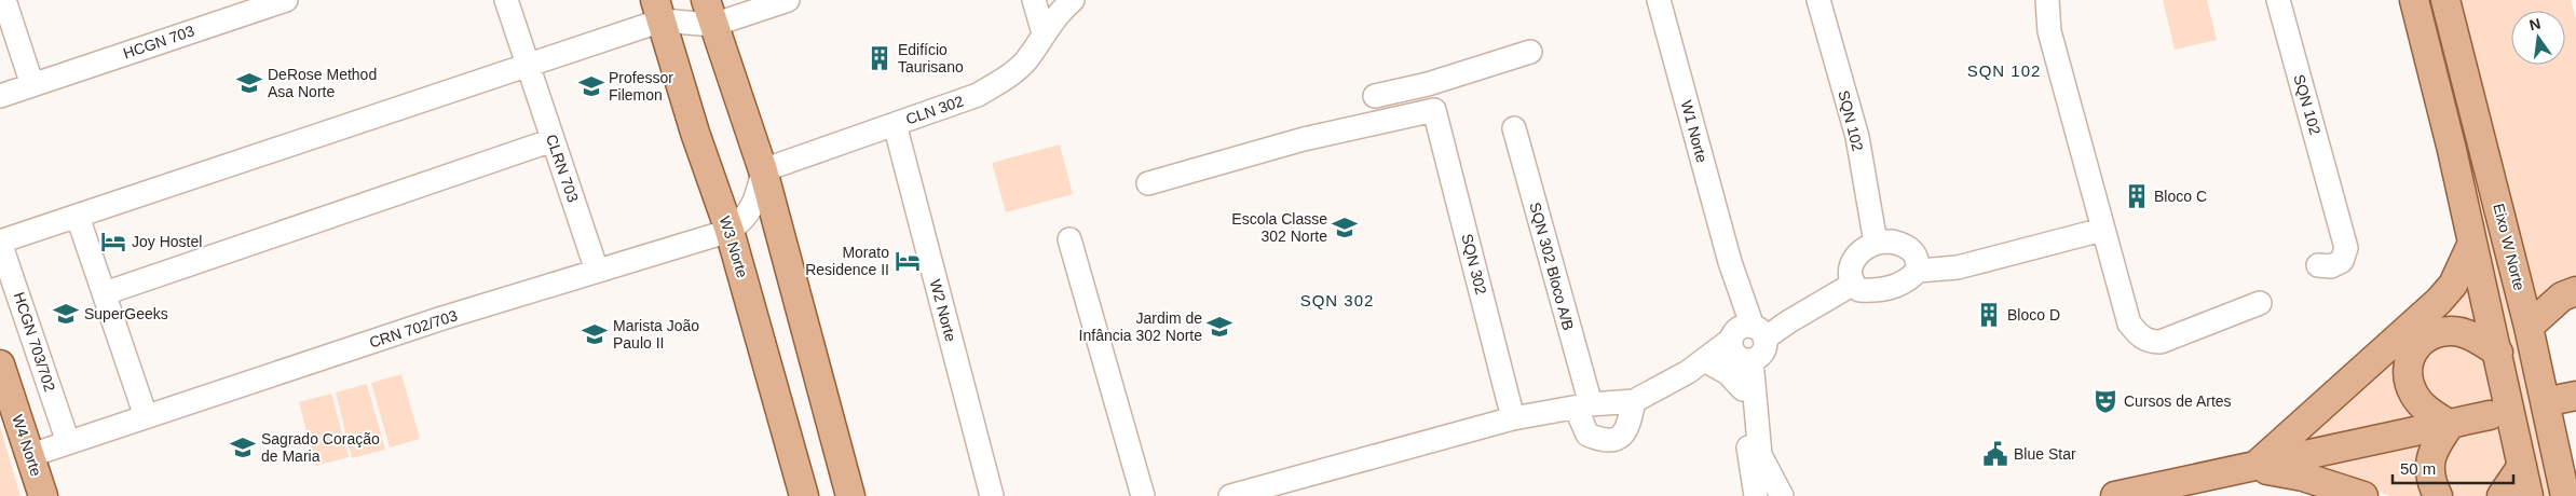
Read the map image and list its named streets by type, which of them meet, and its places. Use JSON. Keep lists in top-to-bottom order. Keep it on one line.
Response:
{"streets":{"main road":["W3 Norte","Eixo W Norte","W4 Norte"],"street":["HCGN 703","SQN 102","CLN 302","W1 Norte","CLRN 703","SQN 302","SQN 302 Bloco A/B","W2 Norte","CRN 702/703","HCGN 703/702"]},"crossings":[["CLN 302","W2 Norte"],["CLN 302","CRN 702/703"],["CLRN 703","CRN 702/703"],["W3 Norte","CRN 702/703"],["CRN 702/703","HCGN 703/702"],["CRN 702/703","W4 Norte"]],"districts":["SQN 102","SQN 302"],"places":{"building":["Edifício Taurisano","Bloco C","Bloco D"],"school or university":["DeRose Method Asa Norte","Professor Filemon","Escola Classe 302 Norte","SuperGeeks","Jardim de Infância 302 Norte","Marista João Paulo II","Sagrado Coração de Maria"],"hotel":["Joy Hostel","Morato Residence II"],"theatre":["Cursos de Artes"],"public building":["Blue Star"]},"scale_bar":"50 m","north":"top"}
